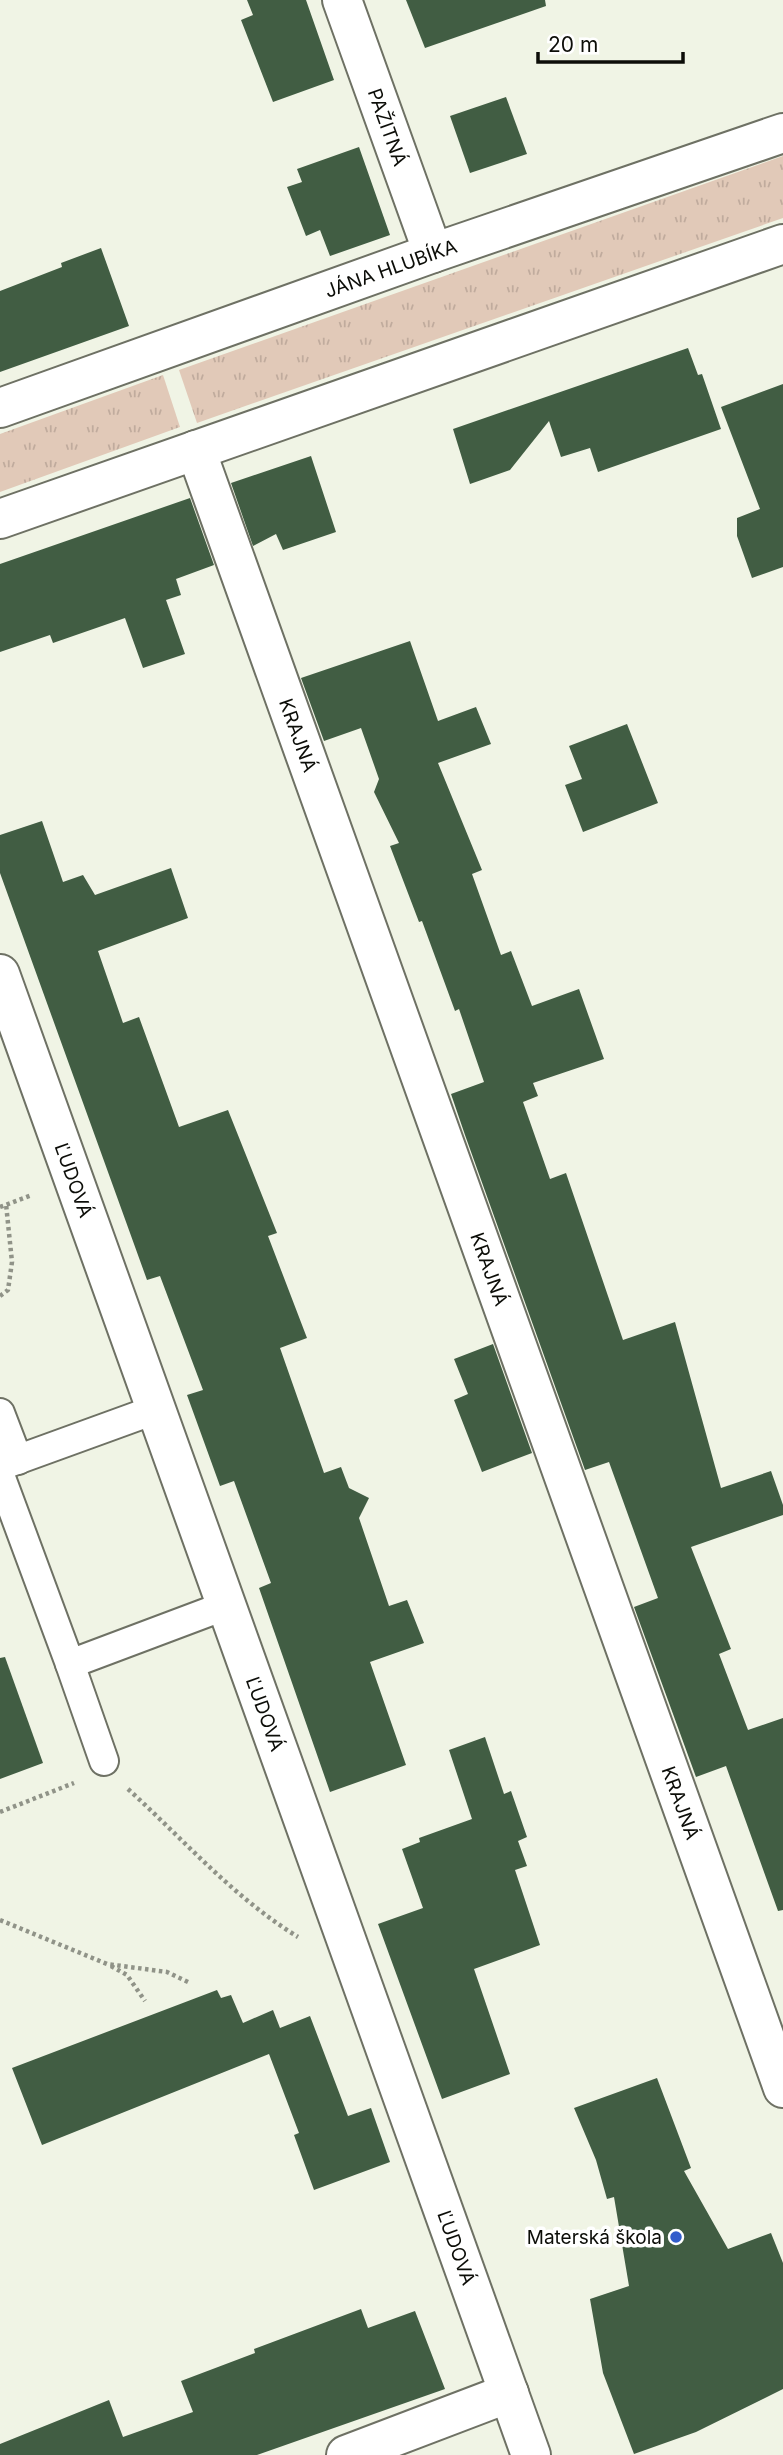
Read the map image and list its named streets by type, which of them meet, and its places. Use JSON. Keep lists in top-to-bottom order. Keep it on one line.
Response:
{"streets":{"street":["PAŽITNÁ","JÁNA HLUBÍKA","KRAJNÁ","ĽUDOVÁ"]},"crossings":[["PAŽITNÁ","JÁNA HLUBÍKA"]],"places":["Materská škola"],"scale_bar":"20 m"}
